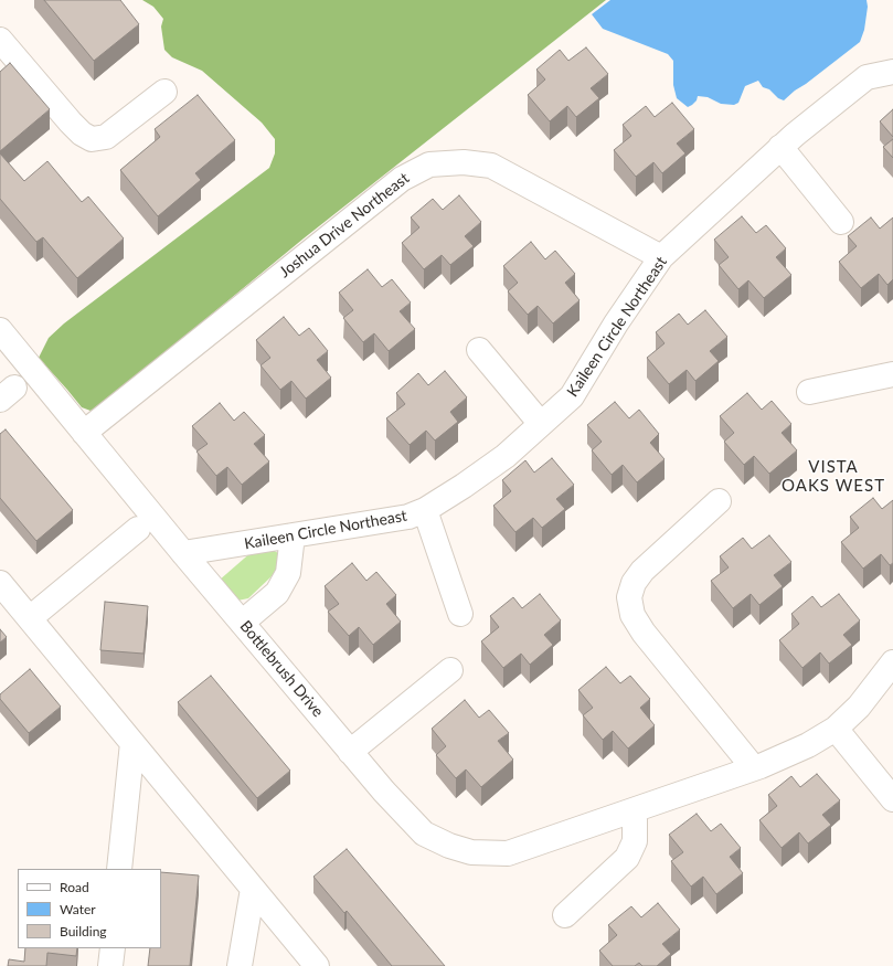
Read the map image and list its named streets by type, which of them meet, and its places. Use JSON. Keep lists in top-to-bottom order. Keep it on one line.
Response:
{"streets":{"street":["Joshua Drive Northeast","Kaileen Circle Northeast","Bottlebrush Drive"]},"crossings":[["Joshua Drive Northeast","Kaileen Circle Northeast"],["Joshua Drive Northeast","Bottlebrush Drive"],["Kaileen Circle Northeast","Bottlebrush Drive"]],"districts":["VISTA OAKS WEST"],"legend":["Road","Water","Building"]}
